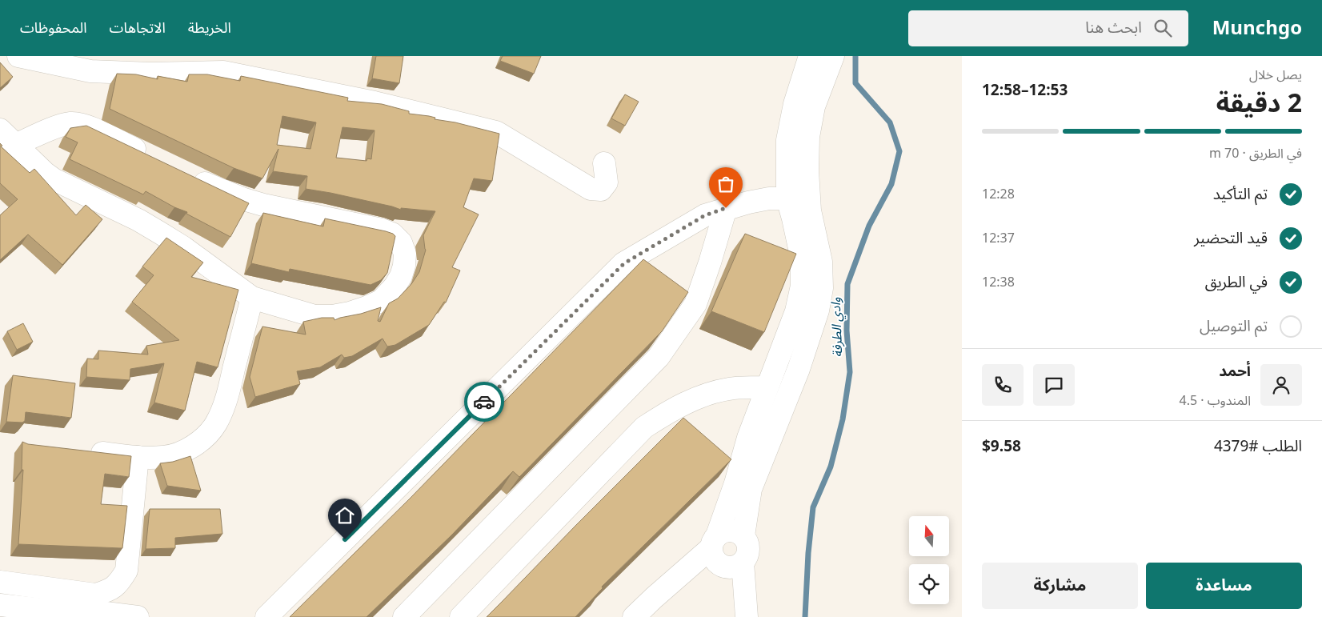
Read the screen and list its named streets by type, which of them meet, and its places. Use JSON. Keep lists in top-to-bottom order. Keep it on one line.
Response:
{"water":["وادي الطرفة"],"north":"top","page":{"header":"Munchgo","search":"ابحث هنا","nav":["الخريطة","الاتجاهات","المحفوظات"],"heading":["2 دقيقة","يصل خلال","12:53–12:58"],"panel":["أحمد","المندوب · 4.5","الطلب #4379","$9.58"],"bar":"في الطريق · 70 m","list":[["تم التأكيد","12:28"],["قيد التحضير","12:37"],["في الطريق","12:38"],"تم التوصيل"],"buttons":["مساعدة","مشاركة"]}}
